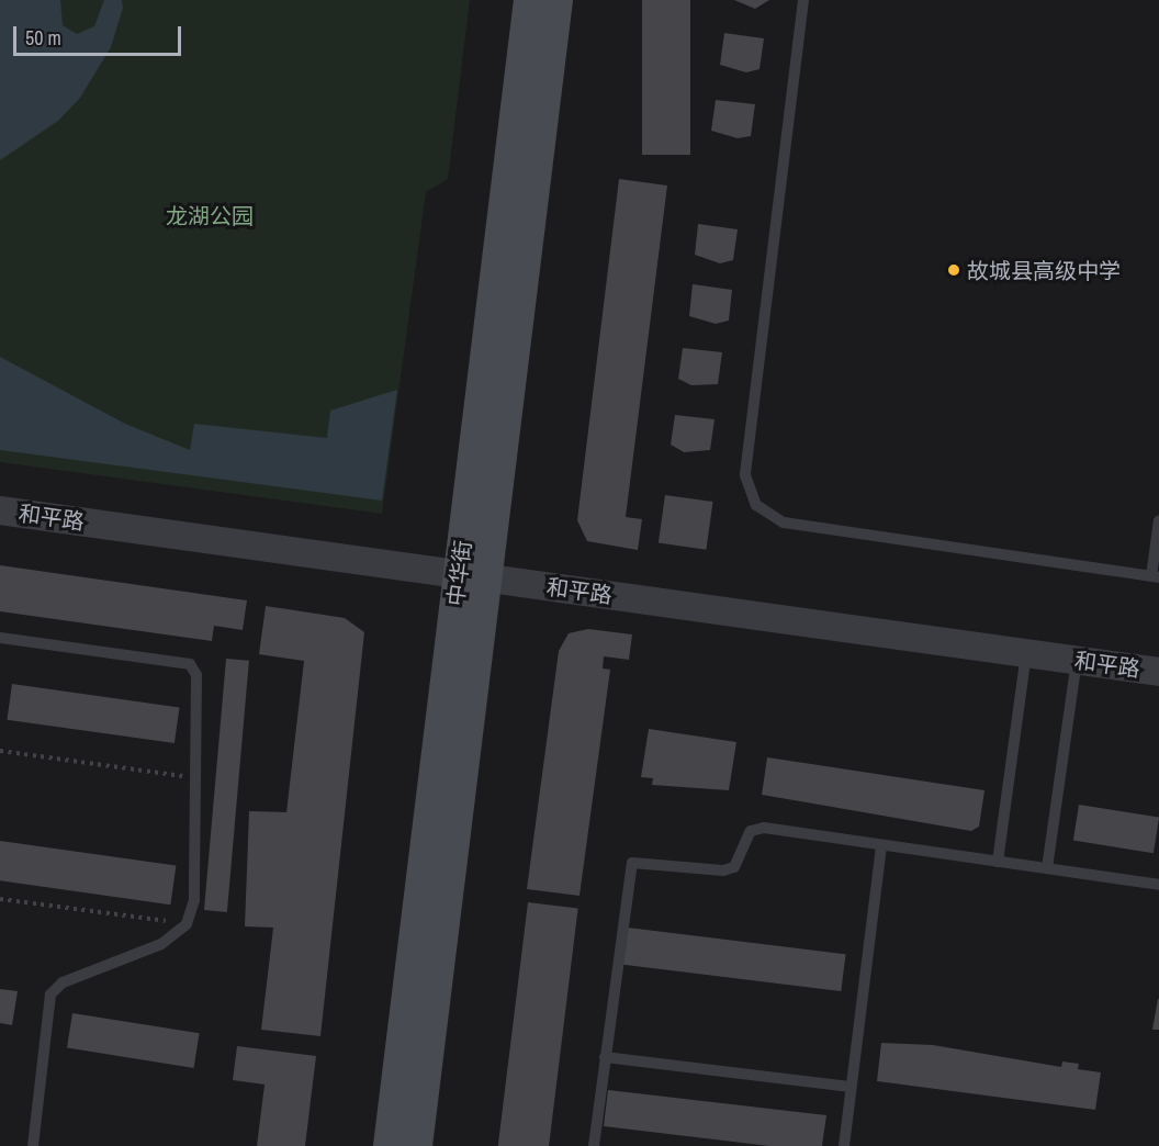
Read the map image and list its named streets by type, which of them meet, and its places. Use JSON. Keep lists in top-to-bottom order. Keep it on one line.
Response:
{"streets":{"main road":["中华街"],"street":["和平路"]},"crossings":[["和平路","中华街"]],"parks":["龙湖公园"],"places":["故城县高级中学"],"scale_bar":"50 m"}
